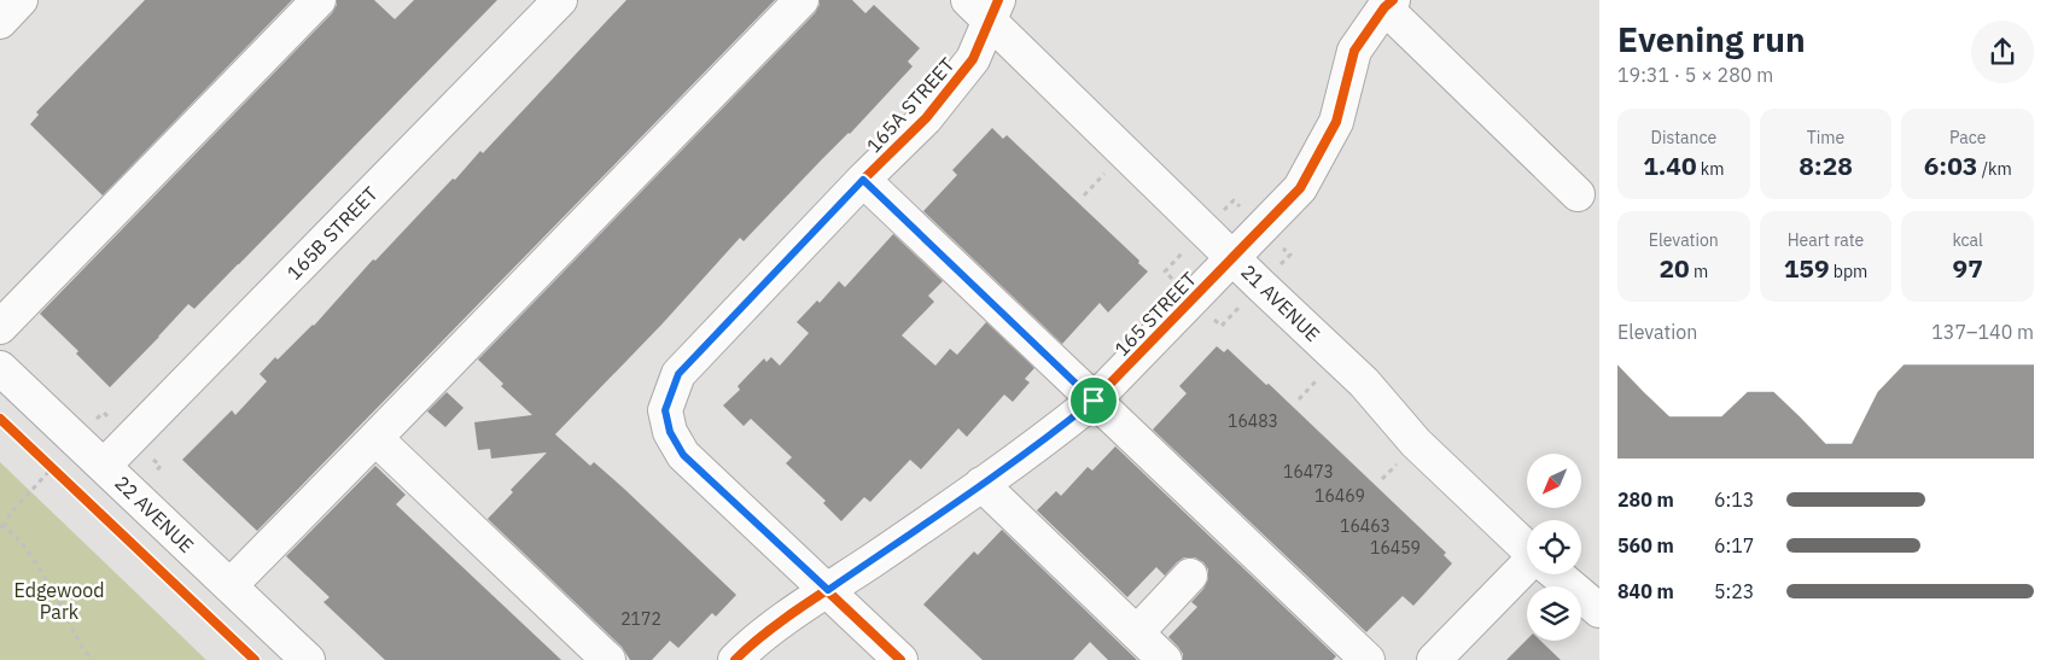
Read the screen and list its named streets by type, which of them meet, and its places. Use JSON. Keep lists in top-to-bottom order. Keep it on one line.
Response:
{"streets":{"street":["165A STREET","165B STREET","21 AVENUE","165 STREET","22 AVENUE"]},"crossings":[["165A STREET","21 AVENUE"],["165A STREET","165 STREET"],["165B STREET","22 AVENUE"],["21 AVENUE","165 STREET"]],"parks":["Edgewood Park"],"house_numbers":["16483","16473","16469","16463","16459","2172"],"north":"bottom left","page":{"heading":["Evening run","19:31 · 5 × 280 m"],"stats":[["Distance","1.40 km"],["Time","8:28"],["Pace","6:03 /km"],["Elevation","20 m"],["Heart rate","159 bpm"],["kcal","97"]],"chart":["Elevation","137–140 m"],"list":[{"name":"280 m","note":"6:13"},{"name":"560 m","note":"6:17"},{"name":"840 m","note":"5:23"}]}}
